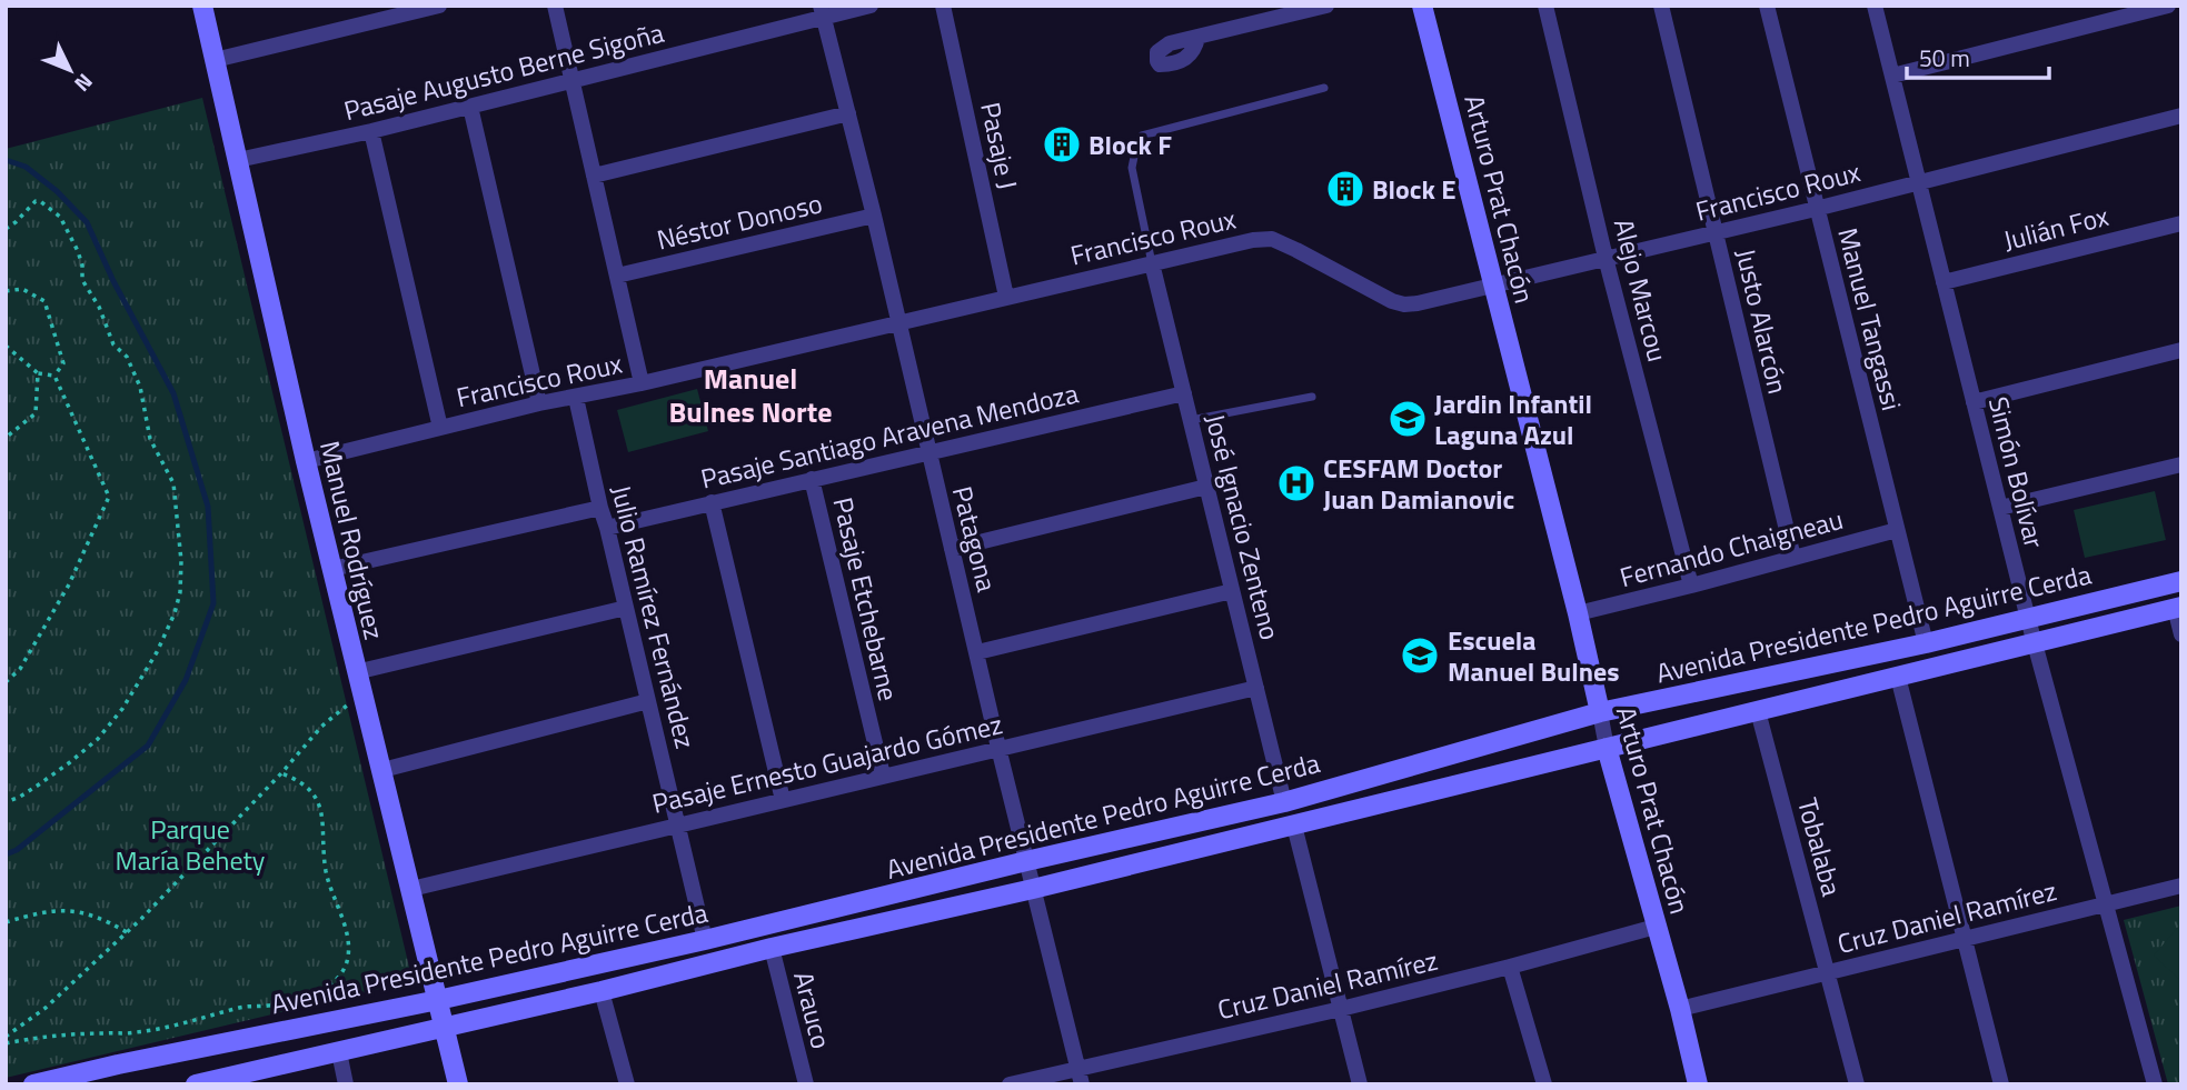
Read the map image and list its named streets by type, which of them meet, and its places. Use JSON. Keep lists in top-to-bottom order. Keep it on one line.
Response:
{"streets":{"main road":["Arturo Prat Chacón","Manuel Rodríguez","Avenida Presidente Pedro Aguirre Cerda"],"street":["Pasaje Augusto Berne Sigoña","Pasaje J","Francisco Roux","Néstor Donoso","Julián Fox","Alejo Marcou","Manuel Tangassi","Justo Alarcón","Pasaje Santiago Aravena Mendoza","Simón Bolívar","José Ignacio Zenteno","Patagona","Fernando Chaigneau","Pasaje Etchebarne","Julio Ramírez Fernández","Pasaje Ernesto Guajardo Gómez","Tobalaba","Cruz Daniel Ramírez","Arauco"]},"crossings":[["Pasaje Augusto Berne Sigoña","Patagona"],["Pasaje Augusto Berne Sigoña","Manuel Rodríguez"],["Pasaje J","Francisco Roux"],["Francisco Roux","Arturo Prat Chacón"],["Francisco Roux","Alejo Marcou"],["Francisco Roux","Manuel Tangassi"],["Francisco Roux","Justo Alarcón"],["Francisco Roux","Simón Bolívar"],["Francisco Roux","José Ignacio Zenteno"],["Francisco Roux","Patagona"],["Francisco Roux","Manuel Rodríguez"],["Francisco Roux","Julio Ramírez Fernández"],["Arturo Prat Chacón","Fernando Chaigneau"],["Arturo Prat Chacón","Avenida Presidente Pedro Aguirre Cerda"],["Arturo Prat Chacón","Cruz Daniel Ramírez"],["Néstor Donoso","Patagona"],["Julián Fox","Simón Bolívar"],["Alejo Marcou","Fernando Chaigneau"],["Manuel Tangassi","Fernando Chaigneau"],["Manuel Tangassi","Avenida Presidente Pedro Aguirre Cerda"],["Justo Alarcón","Fernando Chaigneau"],["Pasaje Santiago Aravena Mendoza","José Ignacio Zenteno"],["Pasaje Santiago Aravena Mendoza","Patagona"],["Pasaje Santiago Aravena Mendoza","Pasaje Etchebarne"],["Pasaje Santiago Aravena Mendoza","Julio Ramírez Fernández"],["Simón Bolívar","Avenida Presidente Pedro Aguirre Cerda"],["Simón Bolívar","Cruz Daniel Ramírez"],["José Ignacio Zenteno","Avenida Presidente Pedro Aguirre Cerda"],["José Ignacio Zenteno","Pasaje Ernesto Guajardo Gómez"],["Patagona","Avenida Presidente Pedro Aguirre Cerda"],["Patagona","Pasaje Ernesto Guajardo Gómez"],["Patagona","Cruz Daniel Ramírez"],["Manuel Rodríguez","Avenida Presidente Pedro Aguirre Cerda"],["Manuel Rodríguez","Pasaje Ernesto Guajardo Gómez"],["Pasaje Etchebarne","Pasaje Ernesto Guajardo Gómez"],["Julio Ramírez Fernández","Avenida Presidente Pedro Aguirre Cerda"],["Julio Ramírez Fernández","Pasaje Ernesto Guajardo Gómez"],["Avenida Presidente Pedro Aguirre Cerda","Tobalaba"],["Avenida Presidente Pedro Aguirre Cerda","Arauco"],["Tobalaba","Cruz Daniel Ramírez"]],"districts":["Manuel Bulnes Norte"],"parks":["Parque María Behety"],"places":{"building":["Block F","Block E"],"school or university":["Jardin Infantil Laguna Azul","Escuela Manuel Bulnes"],"hospital":["CESFAM Doctor Juan Damianovic"]},"scale_bar":"50 m","north":"bottom right"}
